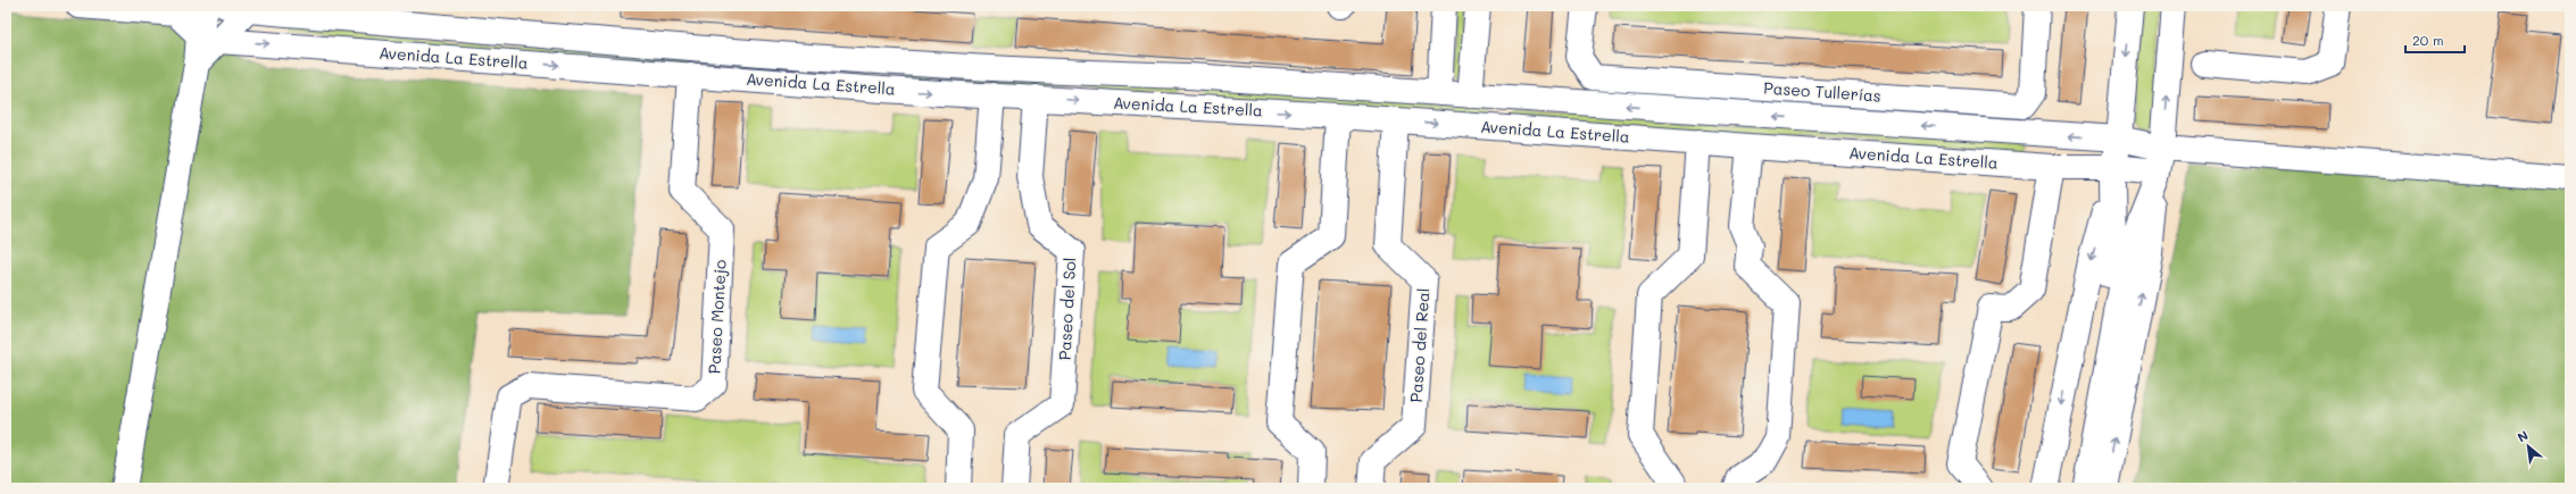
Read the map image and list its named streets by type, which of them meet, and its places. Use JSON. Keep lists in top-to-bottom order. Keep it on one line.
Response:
{"streets":{"street":["Avenida La Estrella","Paseo Tullerías","Paseo del Sol","Paseo Montejo","Paseo del Real"]},"crossings":[["Avenida La Estrella","Paseo del Sol"],["Avenida La Estrella","Paseo Montejo"],["Avenida La Estrella","Paseo del Real"]],"scale_bar":"20 m","north":"top left"}
